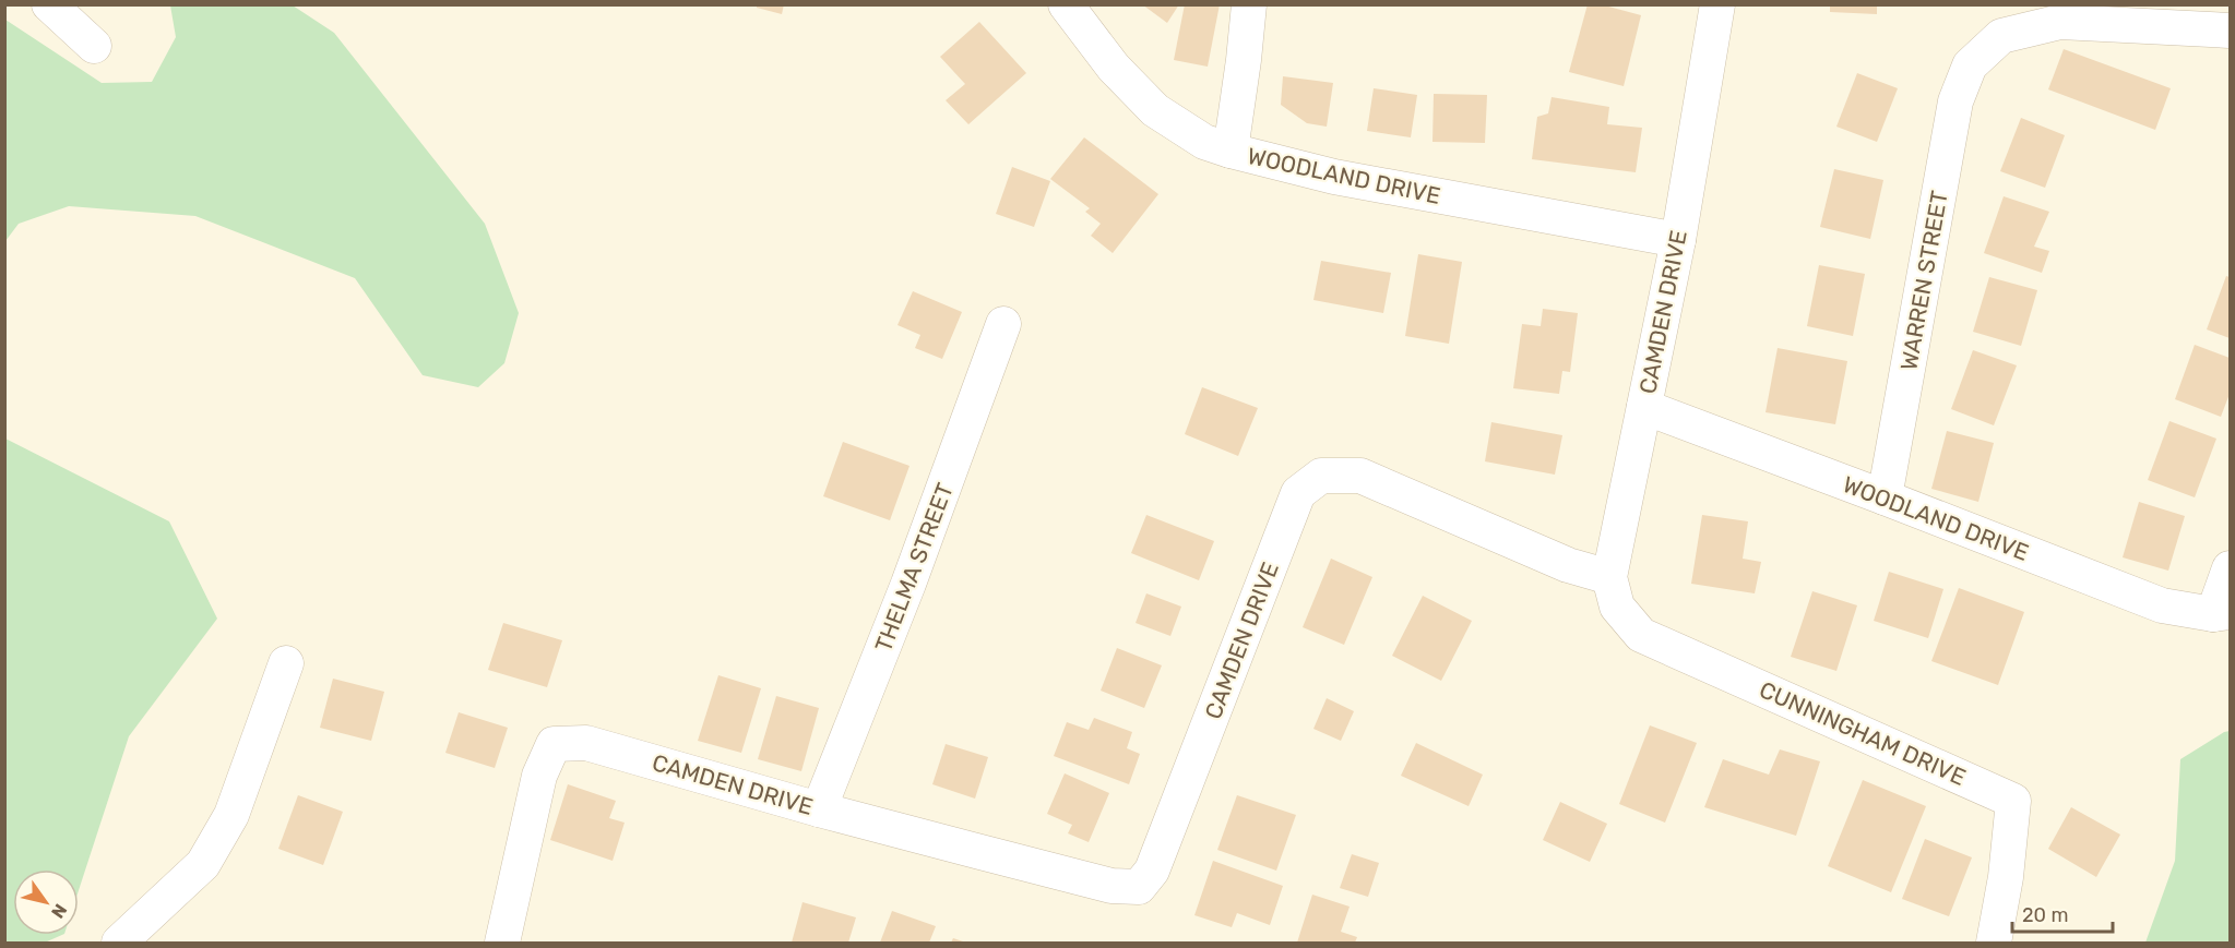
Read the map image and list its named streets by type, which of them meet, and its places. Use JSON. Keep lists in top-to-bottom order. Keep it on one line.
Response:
{"streets":{"street":["WOODLAND DRIVE","WARREN STREET","CAMDEN DRIVE","THELMA STREET","CUNNINGHAM DRIVE"]},"crossings":[["WOODLAND DRIVE","WARREN STREET"],["WOODLAND DRIVE","CAMDEN DRIVE"],["CAMDEN DRIVE","THELMA STREET"],["CAMDEN DRIVE","CUNNINGHAM DRIVE"]],"scale_bar":"20 m","north":"bottom right"}
